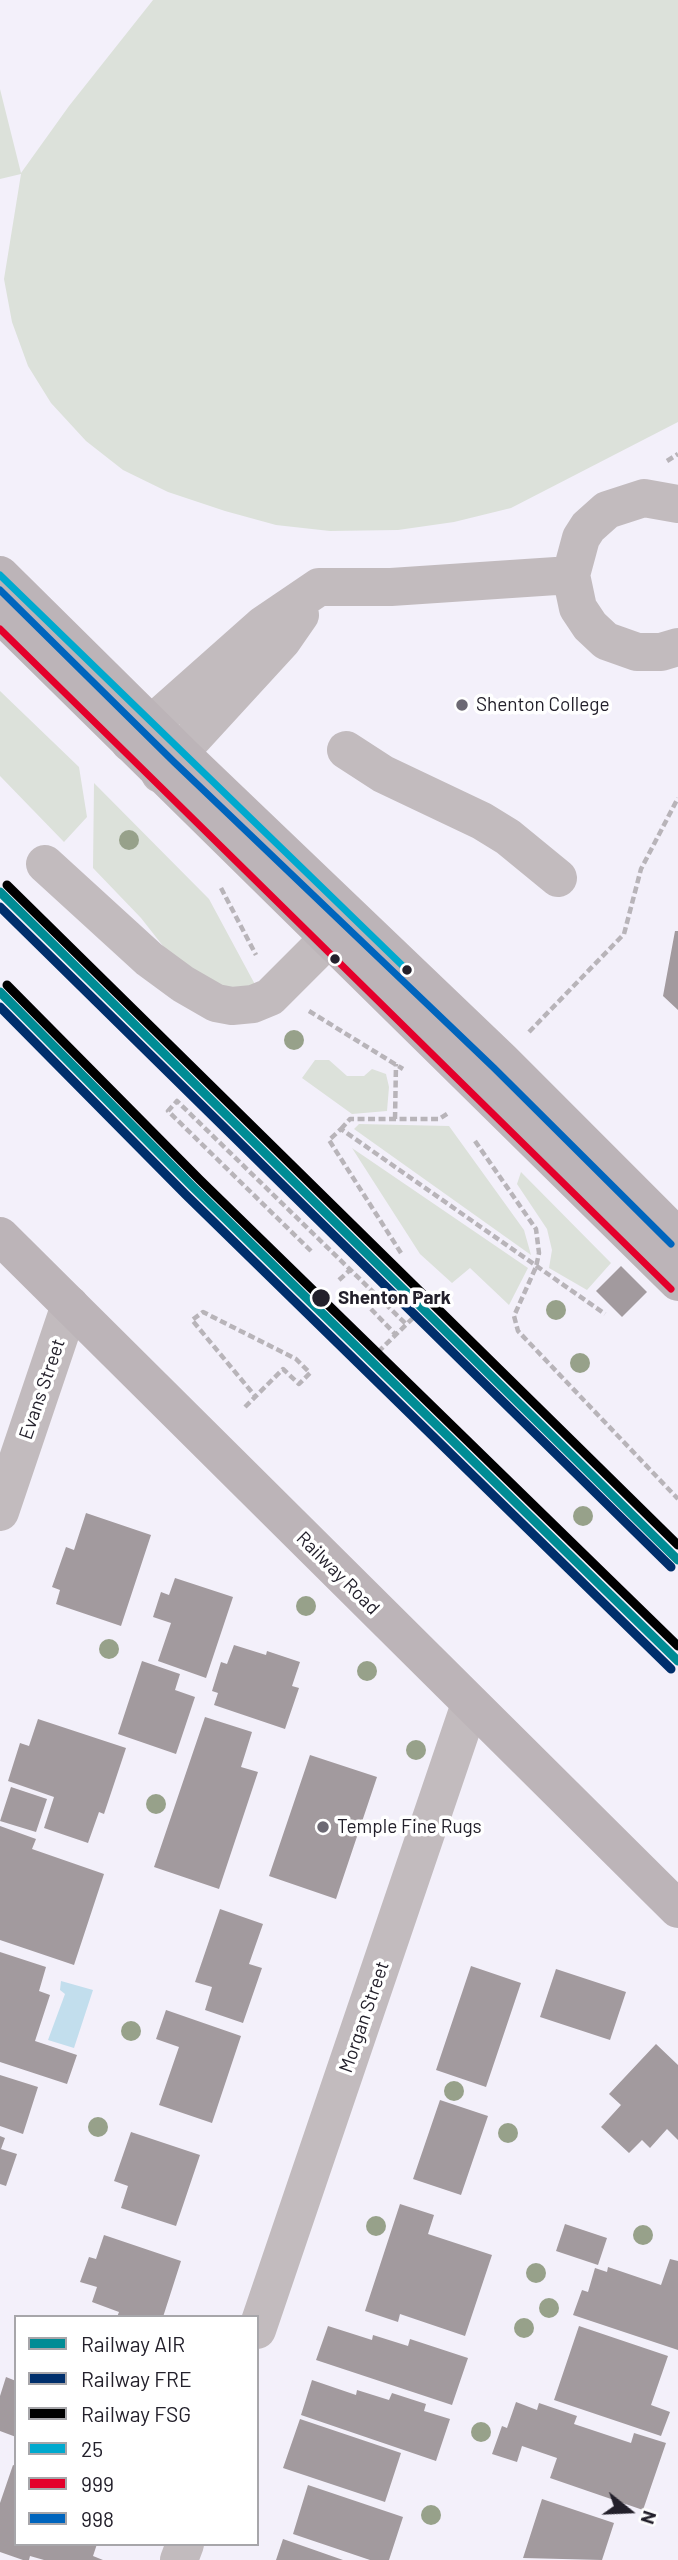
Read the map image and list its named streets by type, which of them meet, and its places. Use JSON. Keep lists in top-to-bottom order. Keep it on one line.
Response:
{"streets":{"main road":["Railway Road"],"street":["Evans Street","Morgan Street"]},"crossings":[["Evans Street","Railway Road"],["Railway Road","Morgan Street"]],"places":["Shenton College","Shenton Park","Temple Fine Rugs"],"lines":["transit line 25","transit line 998","transit line 999","rail line FSG","rail line AIR","rail line FRE"],"legend":["Railway AIR","Railway FRE","Railway FSG","25","999","998"],"north":"right"}
